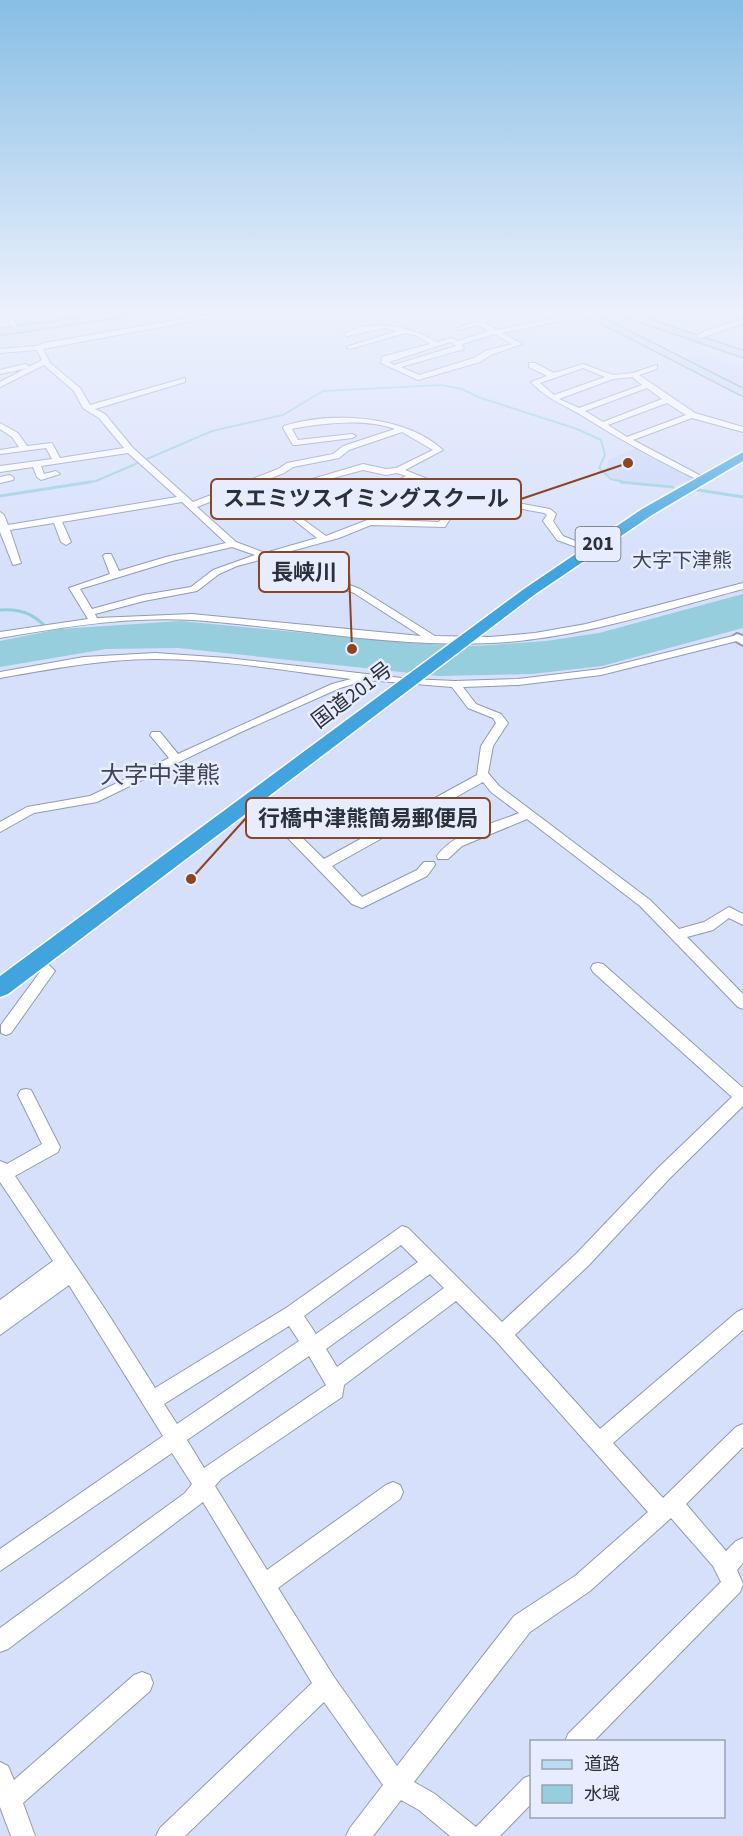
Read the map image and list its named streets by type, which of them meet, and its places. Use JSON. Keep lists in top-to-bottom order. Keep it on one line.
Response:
{"streets":{"highway":["201","国道201号"]},"districts":["大字下津熊","大字中津熊"],"places":["スエミツスイミングスクール","長峡川","行橋中津熊簡易郵便局"],"legend":["道路","水域"]}
